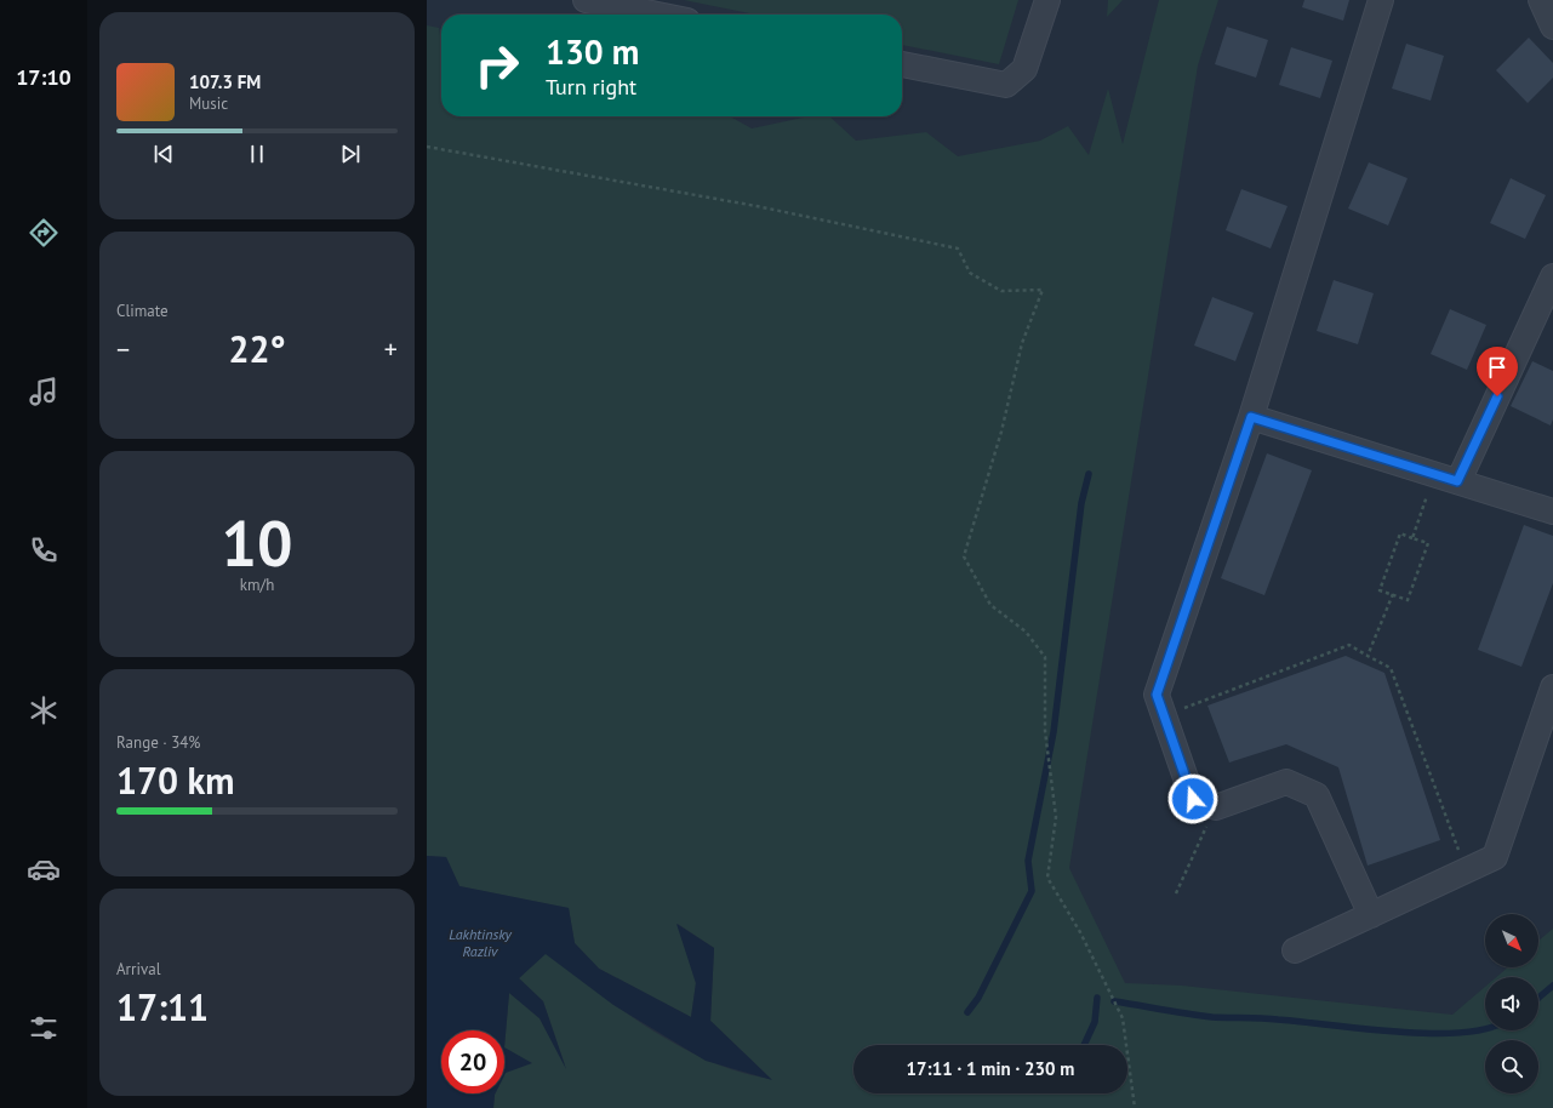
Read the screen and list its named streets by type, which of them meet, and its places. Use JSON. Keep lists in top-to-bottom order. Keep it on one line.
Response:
{"water":["Lakhtinsky Razliv"],"north":"bottom right","page":{"tabs":"17:10","turn":["130 m","Turn right"],"song":["107.3 FM","Music"],"tile":["Climate",["10","km/h"],["Range · 34%","170 km"],["Arrival","17:11"]],"heat":["−","22°","+"],"limit":"20","trip":"17:11 · 1 min · 230 m"}}
